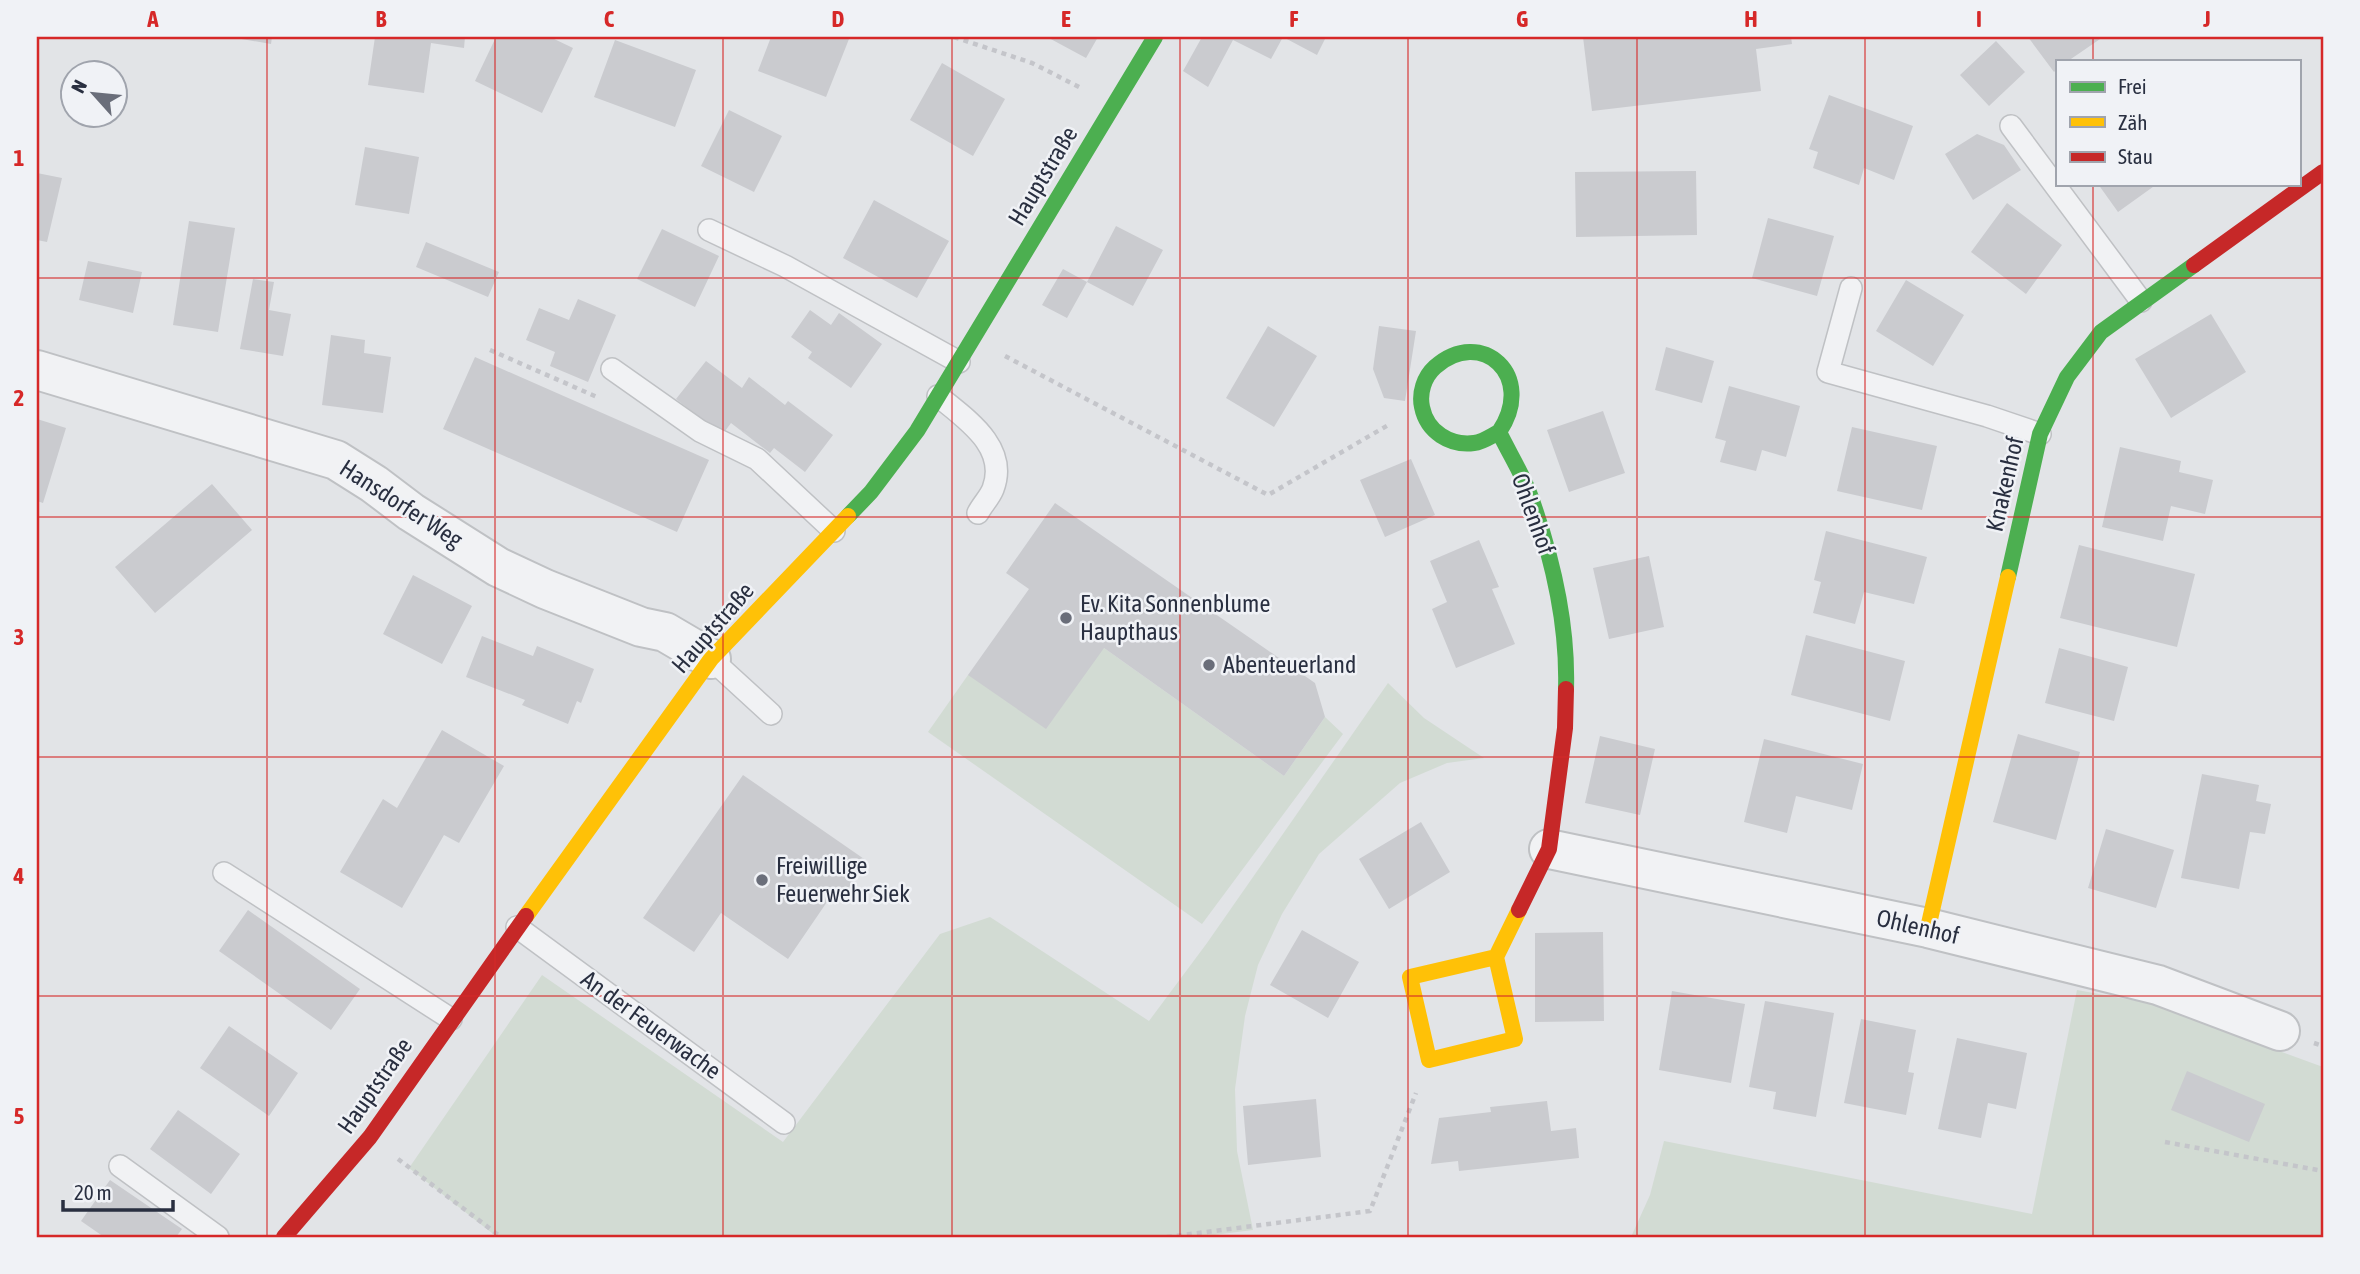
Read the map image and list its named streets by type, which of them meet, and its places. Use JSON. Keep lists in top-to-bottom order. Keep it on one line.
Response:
{"streets":{"street":["Hauptstraße","Knakenhof","Hansdorfer Weg","Ohlenhof"],"lane":["An der Feuerwache"]},"crossings":[["Hauptstraße","Hansdorfer Weg"],["Hauptstraße","An der Feuerwache"],["Knakenhof","Ohlenhof"]],"places":["Ev. Kita Sonnenblume Haupthaus","Abenteuerland","Freiwillige Feuerwehr Siek"],"legend":["Frei","Zäh","Stau"],"scale_bar":"20 m","north":"top left","grid":{"columns":["A","B","C","D","E","F","G","H","I","J"],"rows":["1","2","3","4","5"]}}
